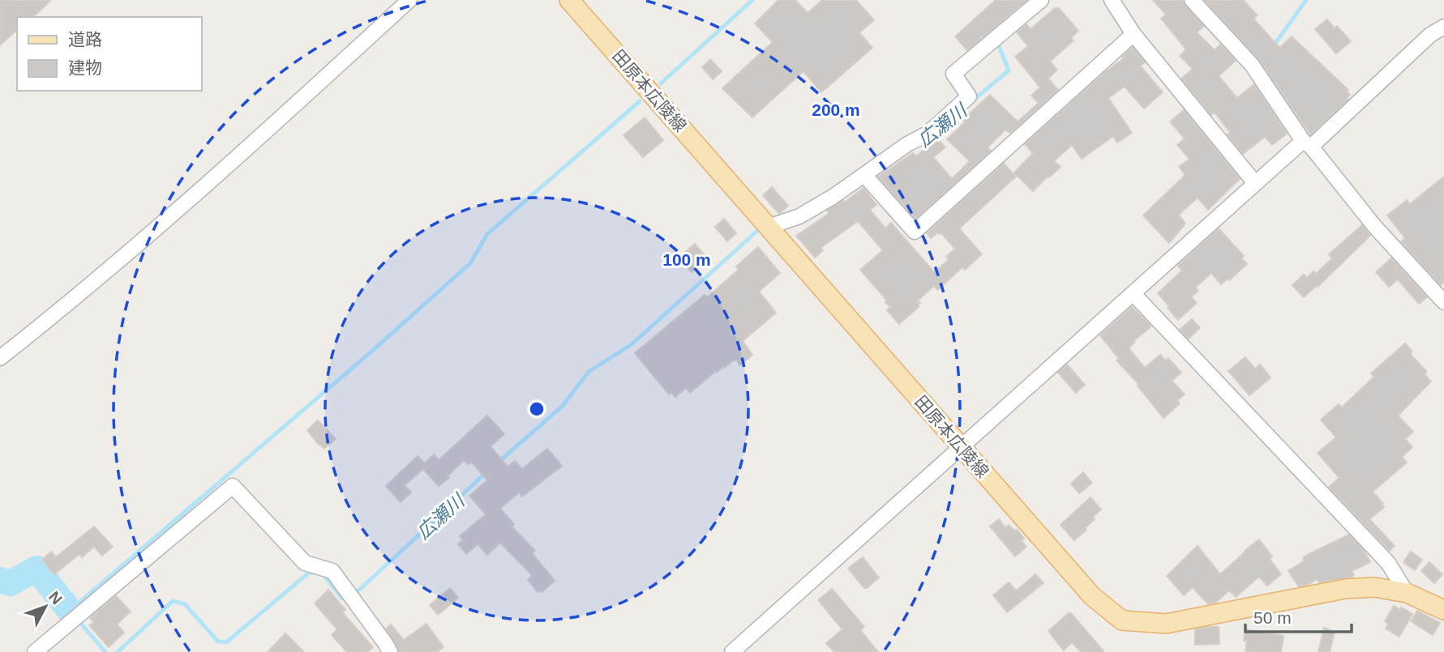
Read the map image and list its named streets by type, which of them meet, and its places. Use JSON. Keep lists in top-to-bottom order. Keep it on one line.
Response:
{"streets":{"main road":["田原本広陵線"]},"water":["広瀬川"],"legend":["道路","建物"],"scale_bar":"50 m","north":"top right","rings":["200 m","100 m"]}
